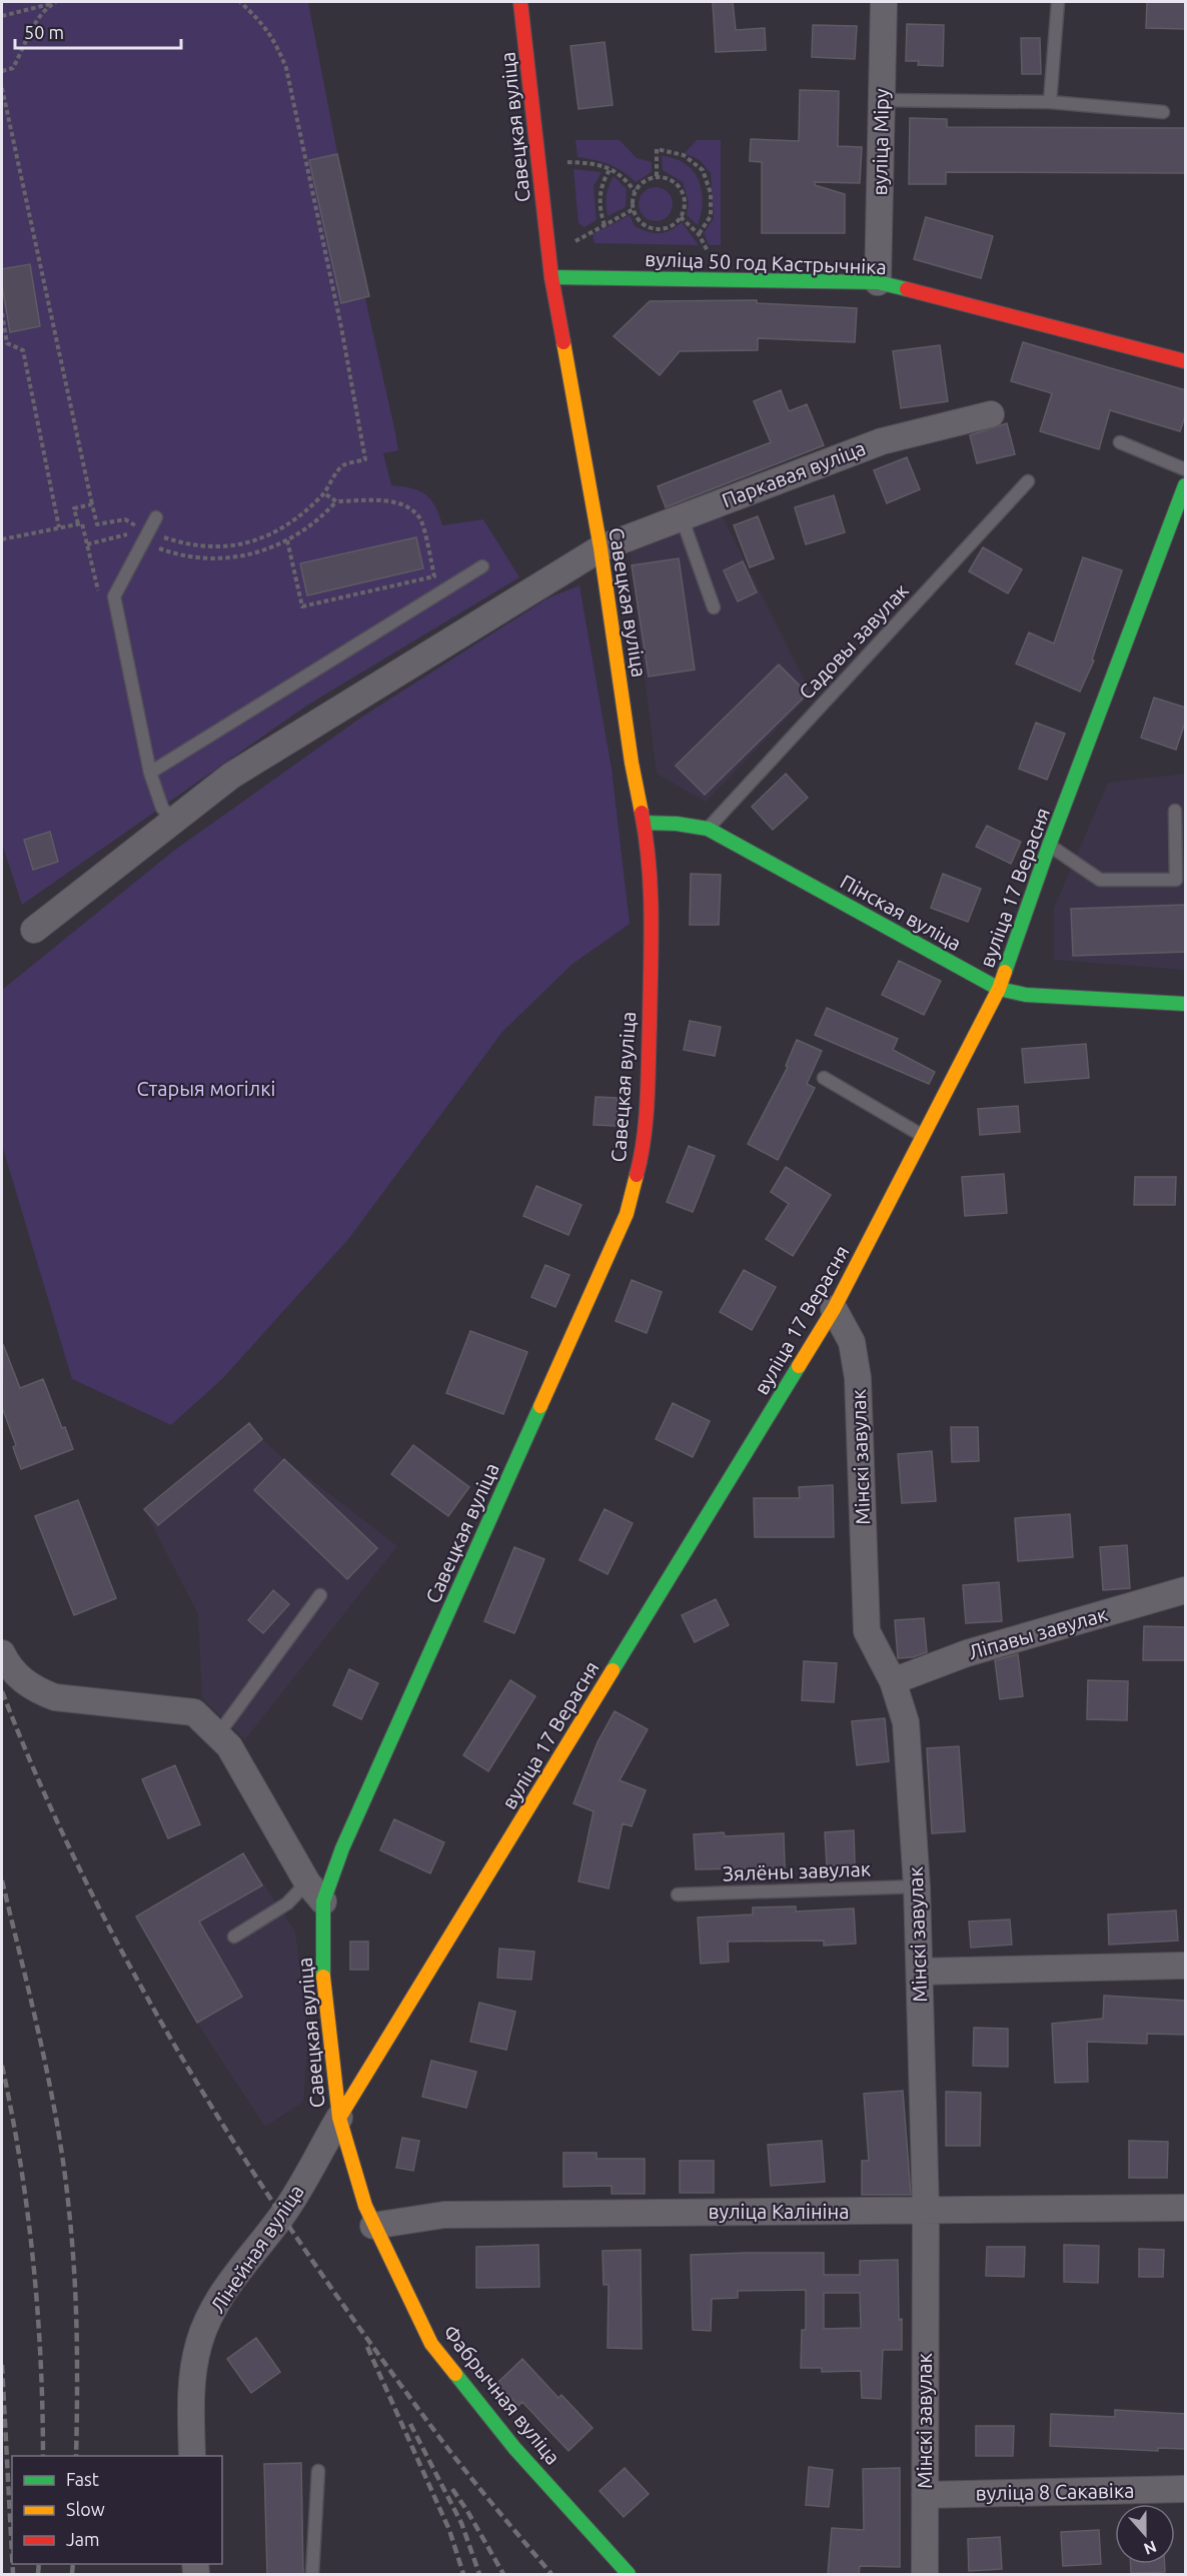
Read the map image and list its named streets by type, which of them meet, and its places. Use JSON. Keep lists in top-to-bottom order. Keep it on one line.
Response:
{"streets":{"street":["Савецкая вуліца","вуліца Міру","вуліца 50 год Кастрычніка","Паркавая вуліца","вуліца 17 Верасня","Пінская вуліца","Мінскі завулак","Ліпавы завулак","вуліца Калініна","Лінейная вуліца","Фабрычная вуліца","вуліца 8 Сакавіка"],"lane":["Садовы завулак","Зялёны завулак"]},"crossings":[["Савецкая вуліца","вуліца 50 год Кастрычніка"],["Савецкая вуліца","Паркавая вуліца"],["Савецкая вуліца","вуліца 17 Верасня"],["Савецкая вуліца","Пінская вуліца"],["Савецкая вуліца","Лінейная вуліца"],["Савецкая вуліца","Фабрычная вуліца"],["вуліца Міру","вуліца 50 год Кастрычніка"],["Садовы завулак","Пінская вуліца"],["вуліца 17 Верасня","Пінская вуліца"],["вуліца 17 Верасня","Мінскі завулак"],["вуліца 17 Верасня","Лінейная вуліца"],["вуліца 17 Верасня","Фабрычная вуліца"],["Мінскі завулак","Ліпавы завулак"],["Мінскі завулак","Зялёны завулак"],["Мінскі завулак","вуліца Калініна"],["Мінскі завулак","вуліца 8 Сакавіка"],["вуліца Калініна","Фабрычная вуліца"],["Лінейная вуліца","Фабрычная вуліца"]],"parks":["Старыя могілкі"],"legend":["Fast","Slow","Jam"],"scale_bar":"50 m","north":"bottom"}
